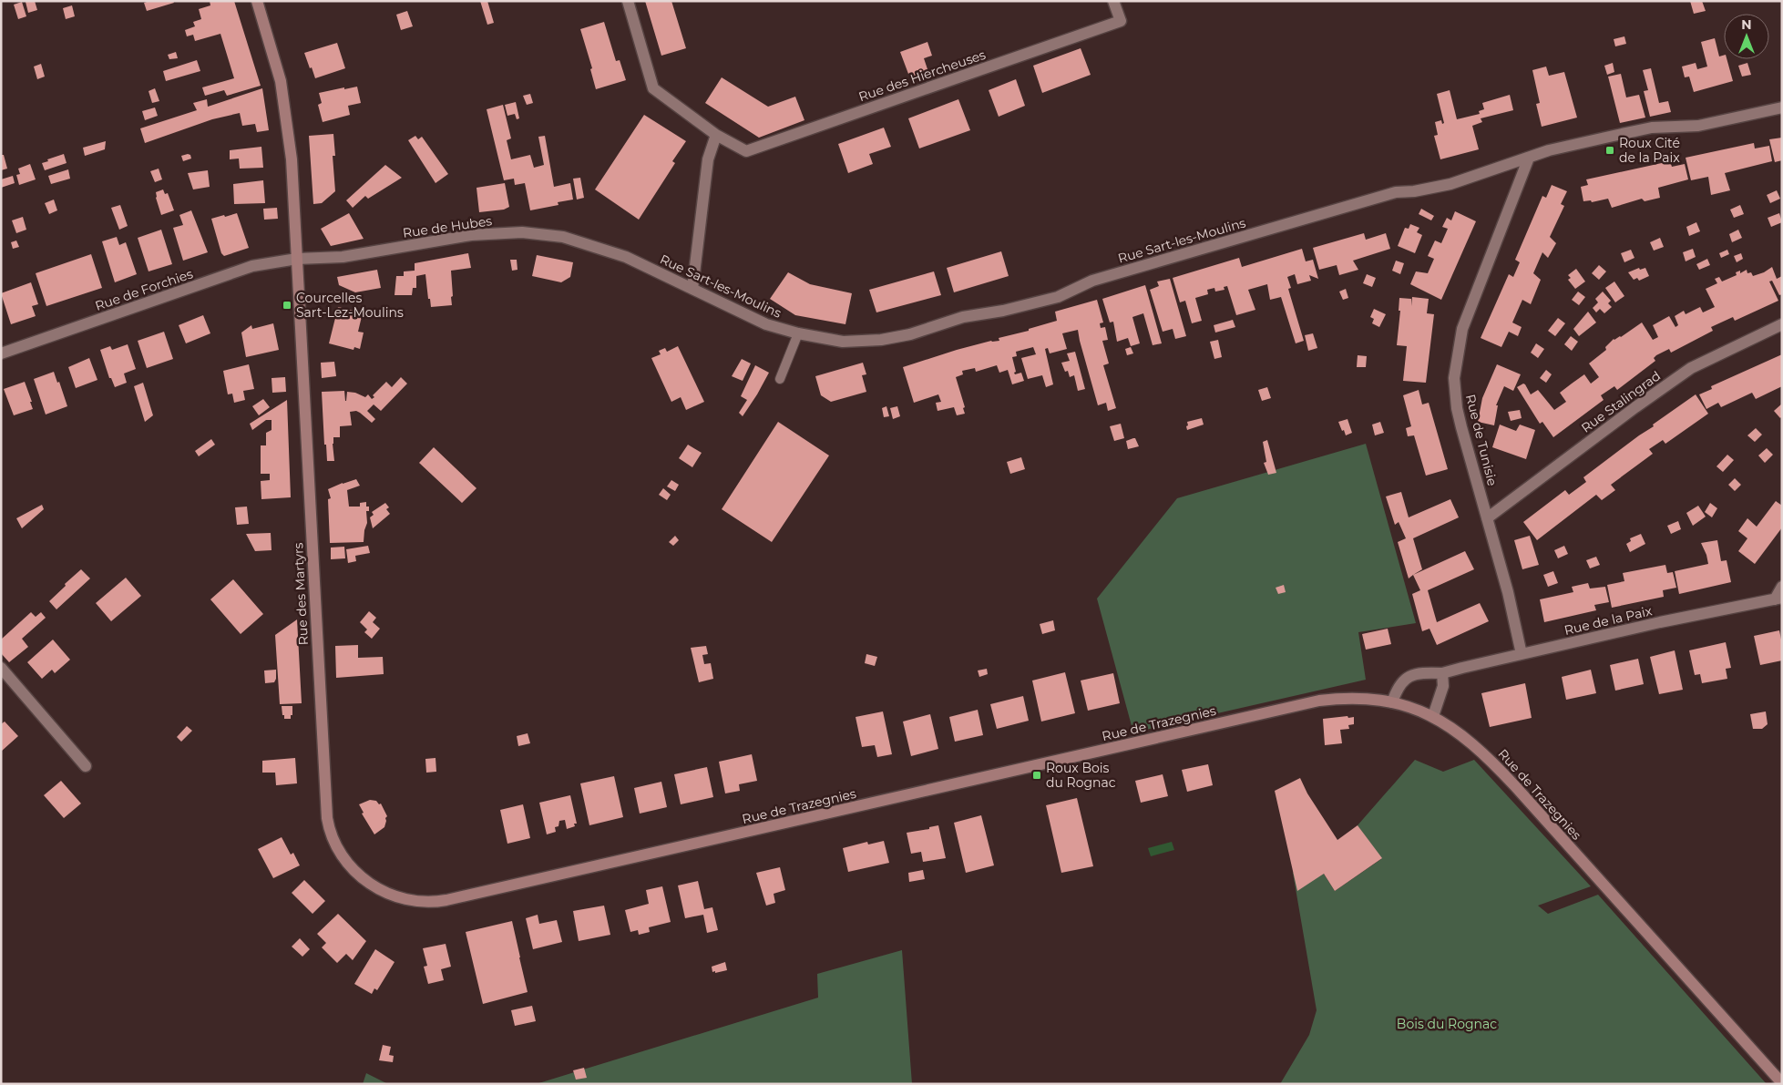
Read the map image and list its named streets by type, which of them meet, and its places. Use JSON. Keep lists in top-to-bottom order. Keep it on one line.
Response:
{"streets":{"main road":["Rue des Martyrs","Rue de Trazegnies"],"street":["Rue des Hiercheuses","Rue de Hubes","Rue Sart-les-Moulins","Rue de Forchies","Rue Stalingrad","Rue de Tunisie","Rue de la Paix"]},"crossings":[["Rue de Hubes","Rue Sart-les-Moulins"],["Rue de Hubes","Rue de Forchies"],["Rue de Hubes","Rue des Martyrs"],["Rue Sart-les-Moulins","Rue de Tunisie"],["Rue de Forchies","Rue des Martyrs"],["Rue Stalingrad","Rue de Tunisie"],["Rue de Tunisie","Rue de la Paix"],["Rue des Martyrs","Rue de Trazegnies"],["Rue de la Paix","Rue de Trazegnies"]],"parks":["Bois du Rognac"],"places":{"transit":["Roux Cité de la Paix","Courcelles Sart-Lez-Moulins","Roux Bois du Rognac"]},"north":"top"}
